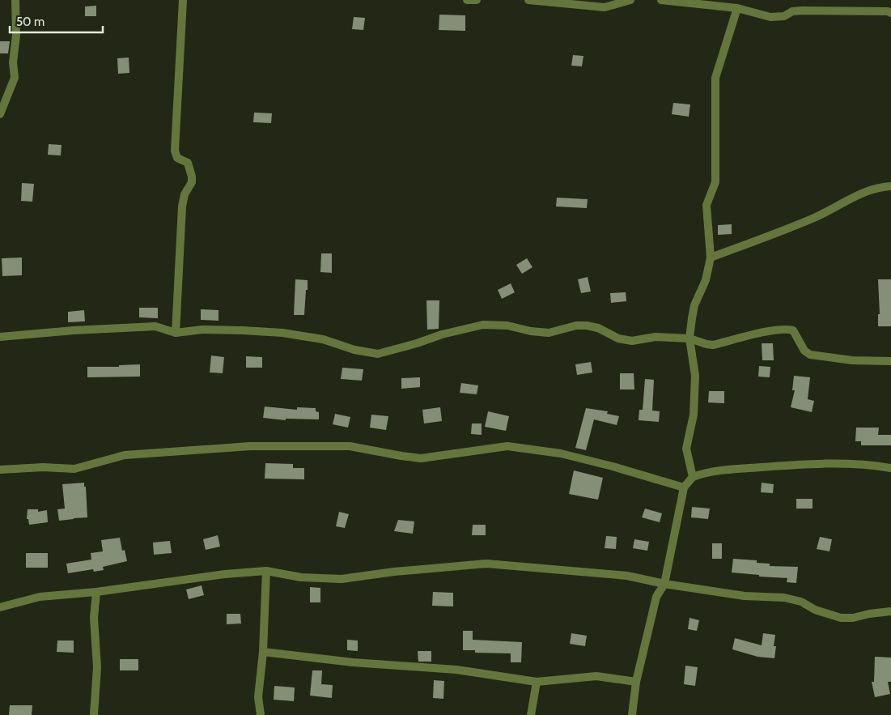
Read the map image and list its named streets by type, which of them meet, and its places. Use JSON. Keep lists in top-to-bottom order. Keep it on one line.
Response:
{"scale_bar":"50 m"}
